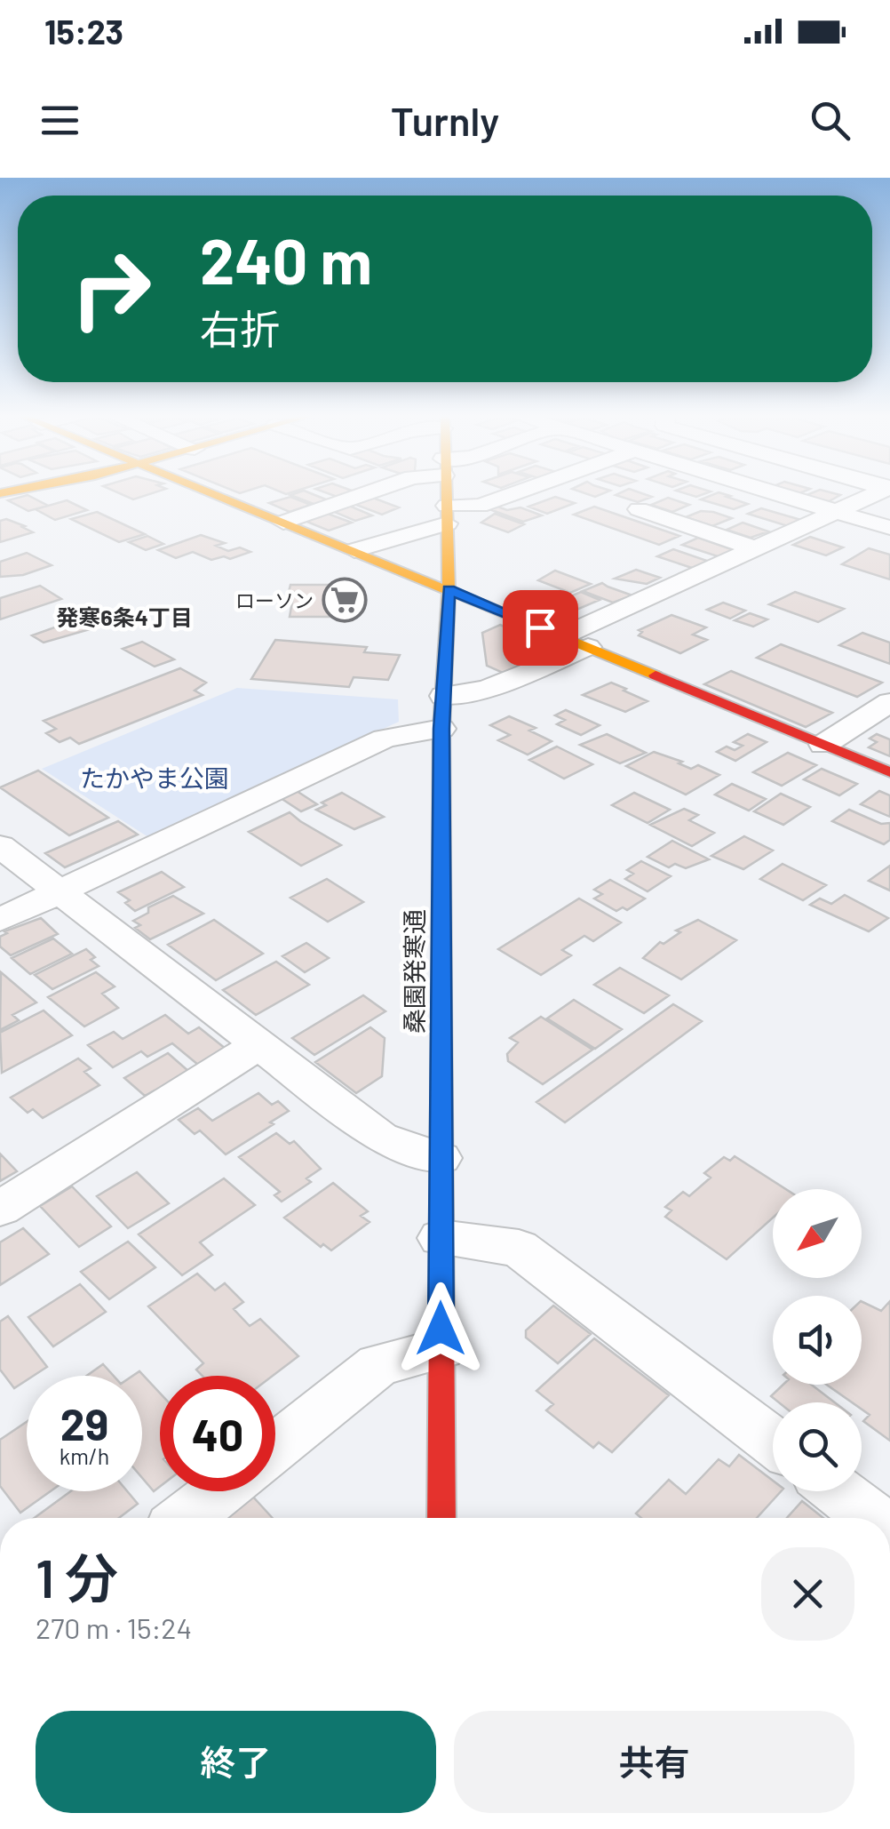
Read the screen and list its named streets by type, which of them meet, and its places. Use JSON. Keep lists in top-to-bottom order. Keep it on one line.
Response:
{"streets":{"street":["桑園発寒通"]},"districts":["発寒6条4丁目"],"parks":["たかやま公園"],"places":{"supermarket":["ローソン"]},"north":"bottom left","page":{"status":"15:23","header":"Turnly","turn":["240 m","右折"],"speed":"29 km/h","limit":"40","heading":["1 分","270 m · 15:24"],"buttons":["終了","共有"]}}
